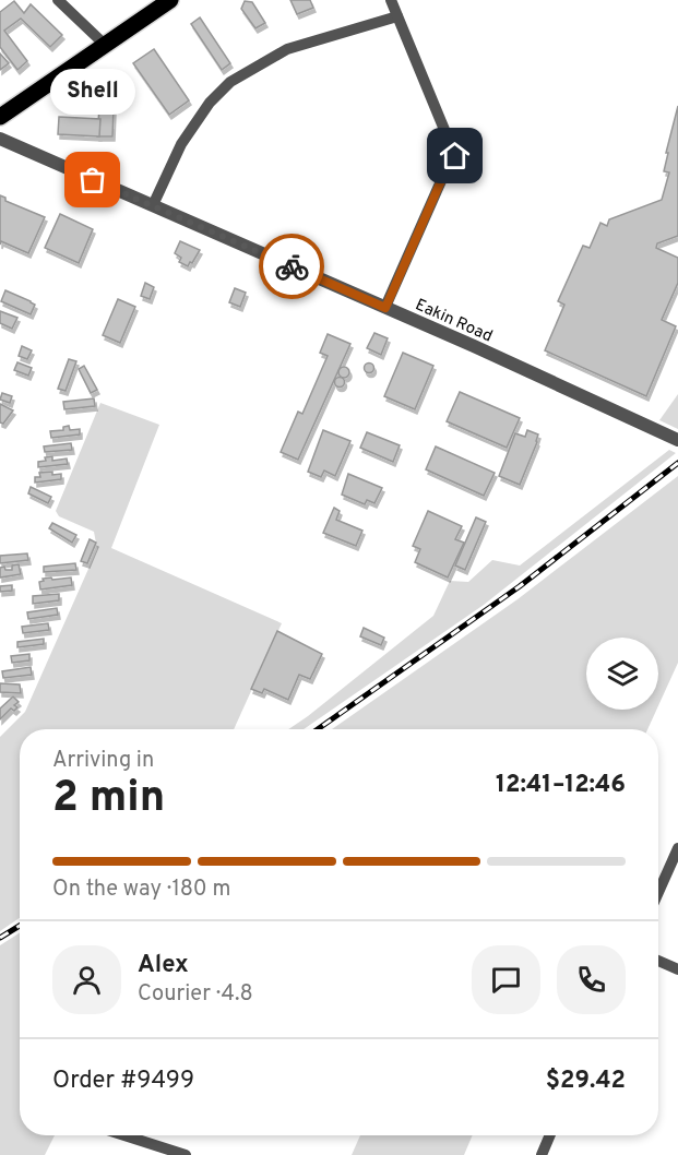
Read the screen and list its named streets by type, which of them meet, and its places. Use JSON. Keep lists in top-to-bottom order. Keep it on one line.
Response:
{"streets":{"street":["Eakin Road"]},"places":["Shell"],"page":{"bubble":"Shell","heading":["2 min","Arriving in","12:41–12:46"],"panel":["Alex","Courier · 4.8","Order #9499","$29.42"],"bar":"On the way · 180 m"}}
